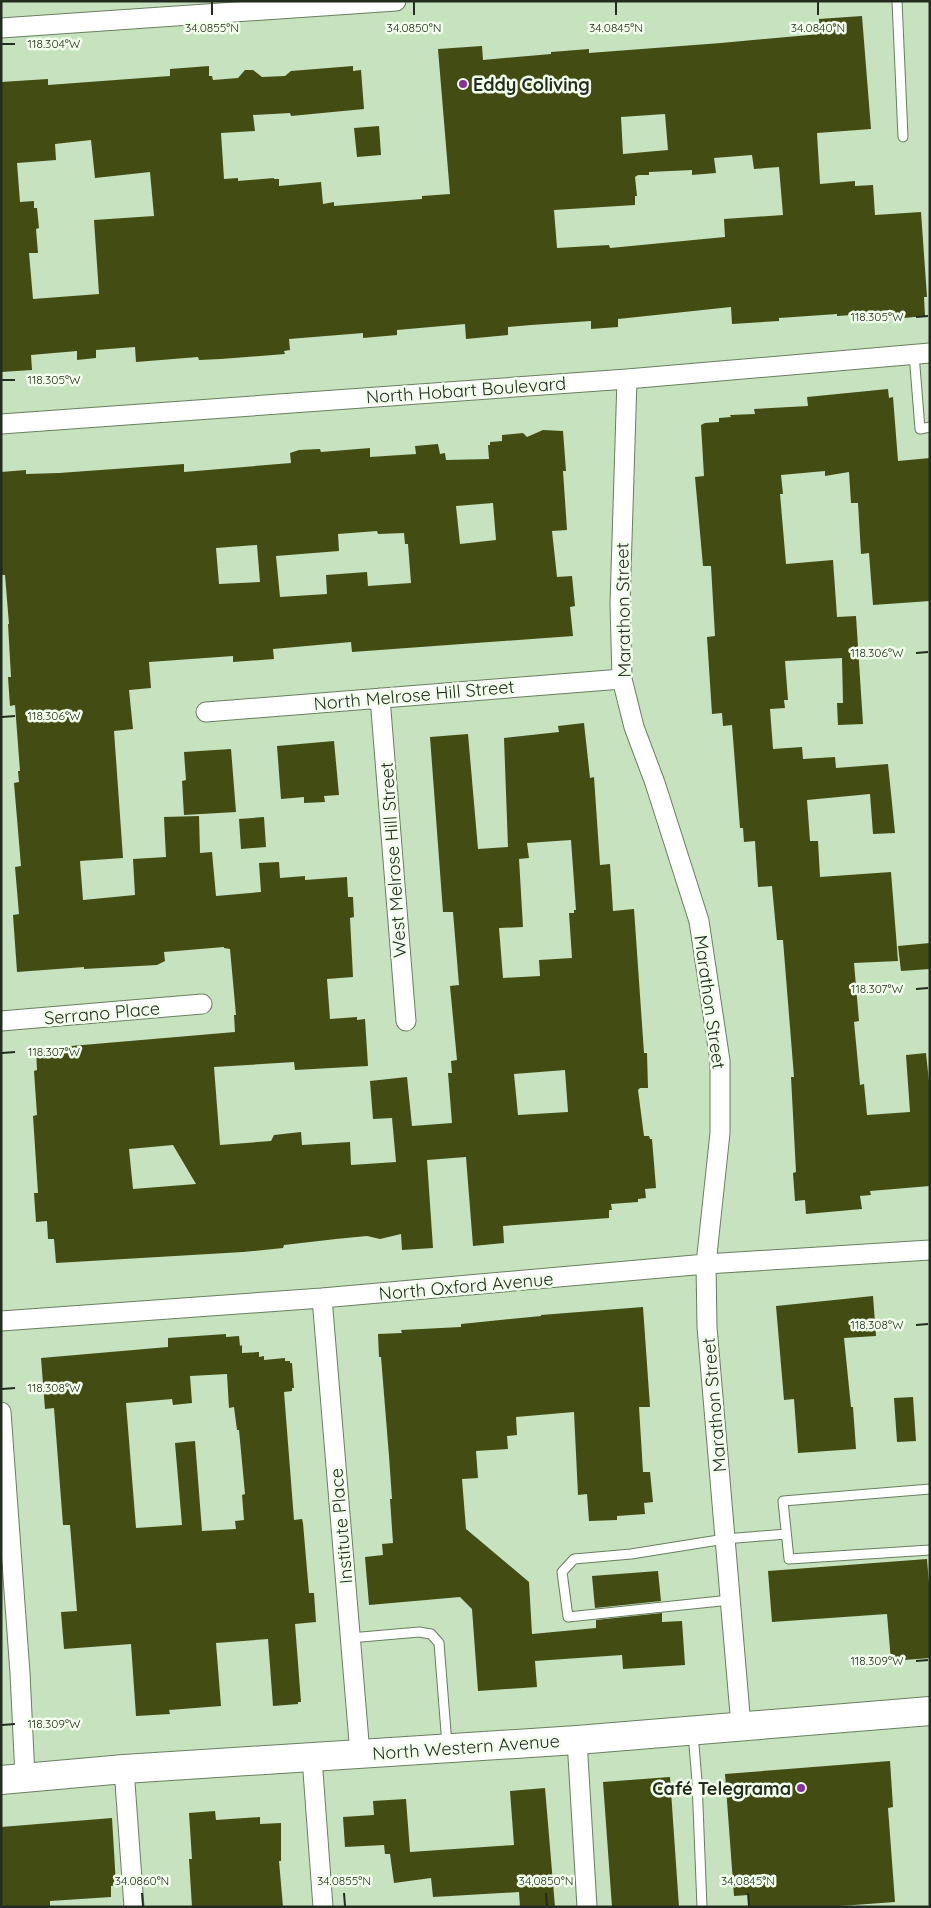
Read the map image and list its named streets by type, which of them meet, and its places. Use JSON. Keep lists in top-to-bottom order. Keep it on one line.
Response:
{"streets":{"main road":["North Western Avenue"],"street":["North Hobart Boulevard","Marathon Street","North Melrose Hill Street","West Melrose Hill Street","Serrano Place","North Oxford Avenue","Institute Place"]},"crossings":[["North Hobart Boulevard","Marathon Street"],["Marathon Street","North Melrose Hill Street"],["Marathon Street","North Oxford Avenue"],["Marathon Street","North Western Avenue"],["North Melrose Hill Street","West Melrose Hill Street"],["North Oxford Avenue","Institute Place"],["Institute Place","North Western Avenue"]],"places":["Eddy Coliving","Café Telegrama"],"coordinates":["34.0855°N","34.0850°N","34.0845°N","34.0840°N","118.304°W","118.305°W","118.306°W","118.307°W","118.308°W","118.309°W","34.0860°N"]}
